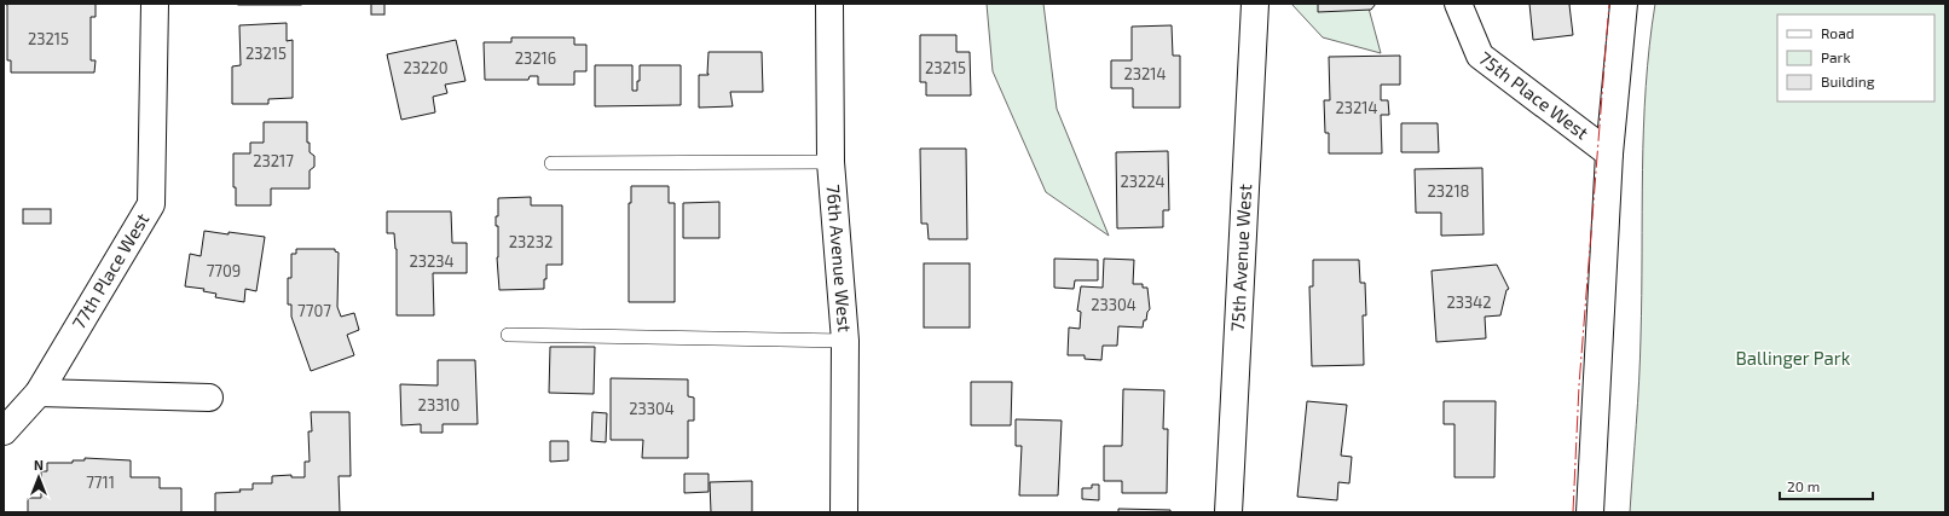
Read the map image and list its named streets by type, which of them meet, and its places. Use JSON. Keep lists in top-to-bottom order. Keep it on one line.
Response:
{"streets":{"street":["75th Place West","76th Avenue West","75th Avenue West","77th Place West"]},"parks":["Ballinger Park"],"house_numbers":["23215","23215","23216","23220","23215","23214","23214","23217","23224","23218","23232","23234","7709","23342","23304","7707","23310","23304","7711"],"legend":["Road","Park","Building"],"scale_bar":"20 m","north":"top"}
